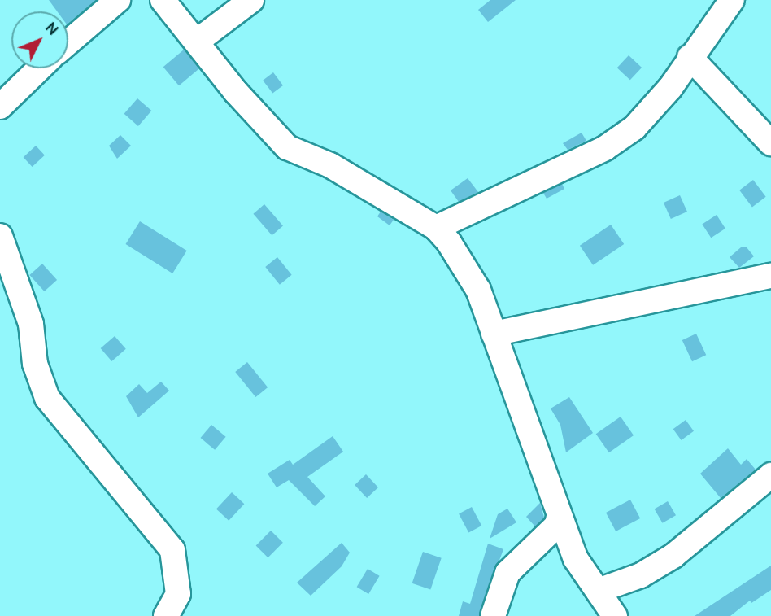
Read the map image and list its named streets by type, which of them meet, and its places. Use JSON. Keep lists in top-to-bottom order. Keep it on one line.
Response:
{"north":"top right"}
